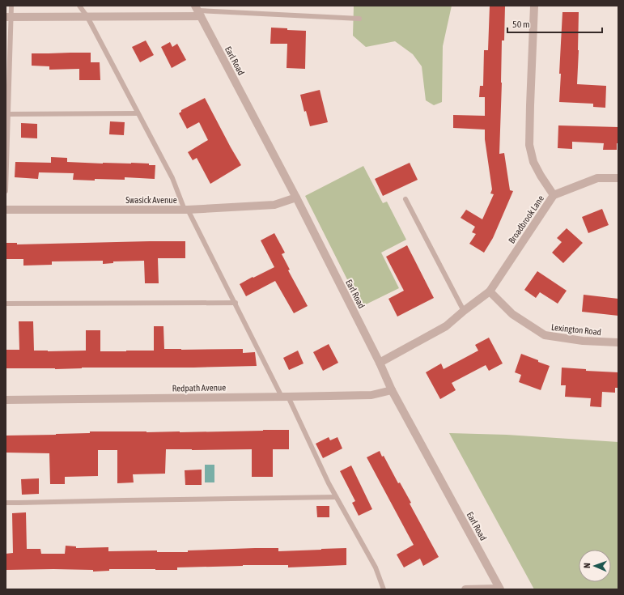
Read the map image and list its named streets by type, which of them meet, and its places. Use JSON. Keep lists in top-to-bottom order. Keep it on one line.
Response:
{"streets":{"street":["Earl Road","Swasick Avenue","Broadbrook Lane","Lexington Road","Redpath Avenue"]},"crossings":[["Earl Road","Swasick Avenue"],["Earl Road","Broadbrook Lane"],["Earl Road","Redpath Avenue"],["Broadbrook Lane","Lexington Road"]],"scale_bar":"50 m","north":"left"}
